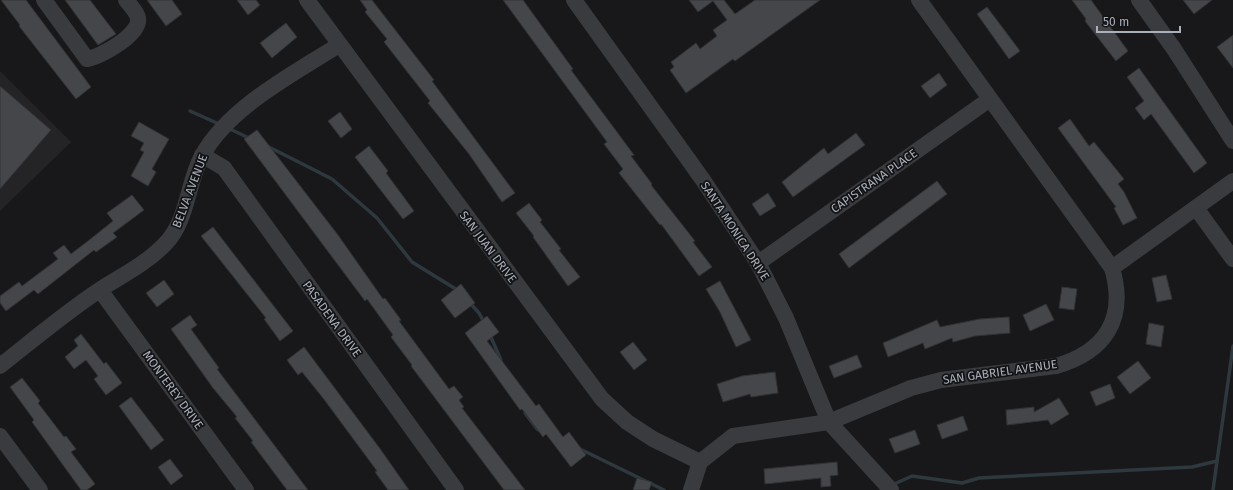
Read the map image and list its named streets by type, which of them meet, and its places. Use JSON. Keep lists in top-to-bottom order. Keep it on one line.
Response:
{"streets":{"street":["CAPISTRANA PLACE","BELVA AVENUE","SANTA MONICA DRIVE","SAN JUAN DRIVE","PASADENA DRIVE","SAN GABRIEL AVENUE","MONTEREY DRIVE"]},"crossings":[["CAPISTRANA PLACE","SANTA MONICA DRIVE"],["CAPISTRANA PLACE","SAN GABRIEL AVENUE"],["BELVA AVENUE","SAN JUAN DRIVE"],["BELVA AVENUE","PASADENA DRIVE"],["BELVA AVENUE","MONTEREY DRIVE"],["SANTA MONICA DRIVE","SAN GABRIEL AVENUE"],["SAN JUAN DRIVE","SAN GABRIEL AVENUE"]],"scale_bar":"50 m"}
